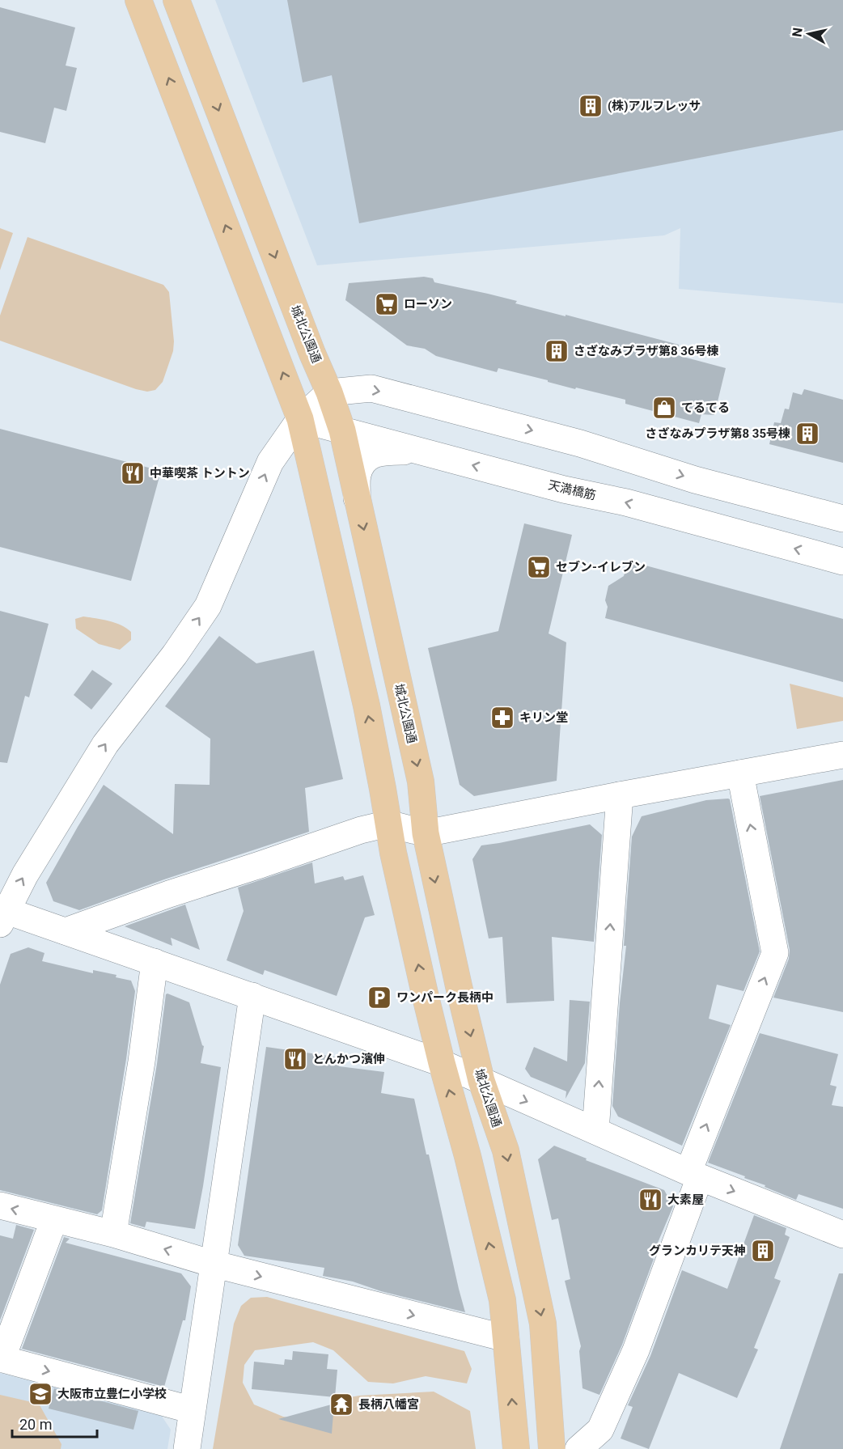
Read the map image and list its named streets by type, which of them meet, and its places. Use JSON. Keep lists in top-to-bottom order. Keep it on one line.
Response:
{"streets":{"main road":["城北公園通"],"street":["天満橋筋"]},"crossings":[["城北公園通","天満橋筋"]],"places":{"building":["(株)アルフレッサ","さざなみプラザ第8 36号棟","さざなみプラザ第8 35号棟","グランカリテ天神"],"supermarket":["ローソン","セブン-イレブン"],"shop":["てるてる"],"restaurant":["中華喫茶 トントン","とんかつ濱伸","大素屋"],"pharmacy":["キリン堂"],"parking":["ワンパーク長柄中"],"school or university":["大阪市立豊仁小学校"],"temple":["長柄八幡宮"]},"scale_bar":"20 m","north":"left"}
